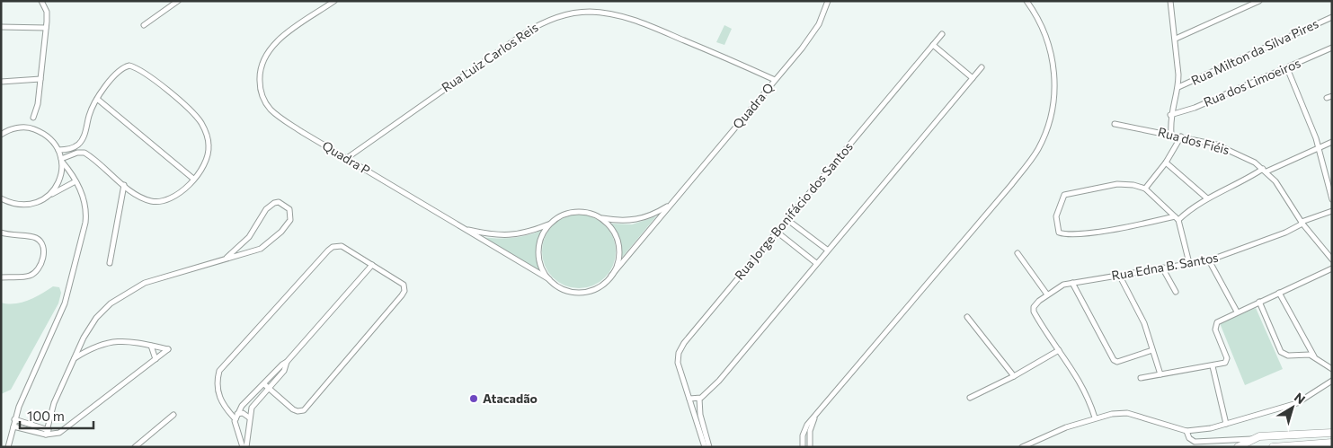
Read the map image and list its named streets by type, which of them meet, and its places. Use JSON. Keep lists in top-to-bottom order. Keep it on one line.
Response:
{"streets":{"street":["Rua Milton da Silva Pires","Rua Luiz Carlos Reis","Rua dos Limoeiros","Quadra Q","Rua dos Fiéis","Quadra P","Rua Jorge Bonifácio dos Santos","Rua Edna B. Santos"]},"crossings":[["Rua Luiz Carlos Reis","Quadra Q"],["Rua Luiz Carlos Reis","Quadra P"],["Rua dos Fiéis","Rua Edna B. Santos"]],"places":["Atacadão"],"scale_bar":"100 m","north":"top right"}
